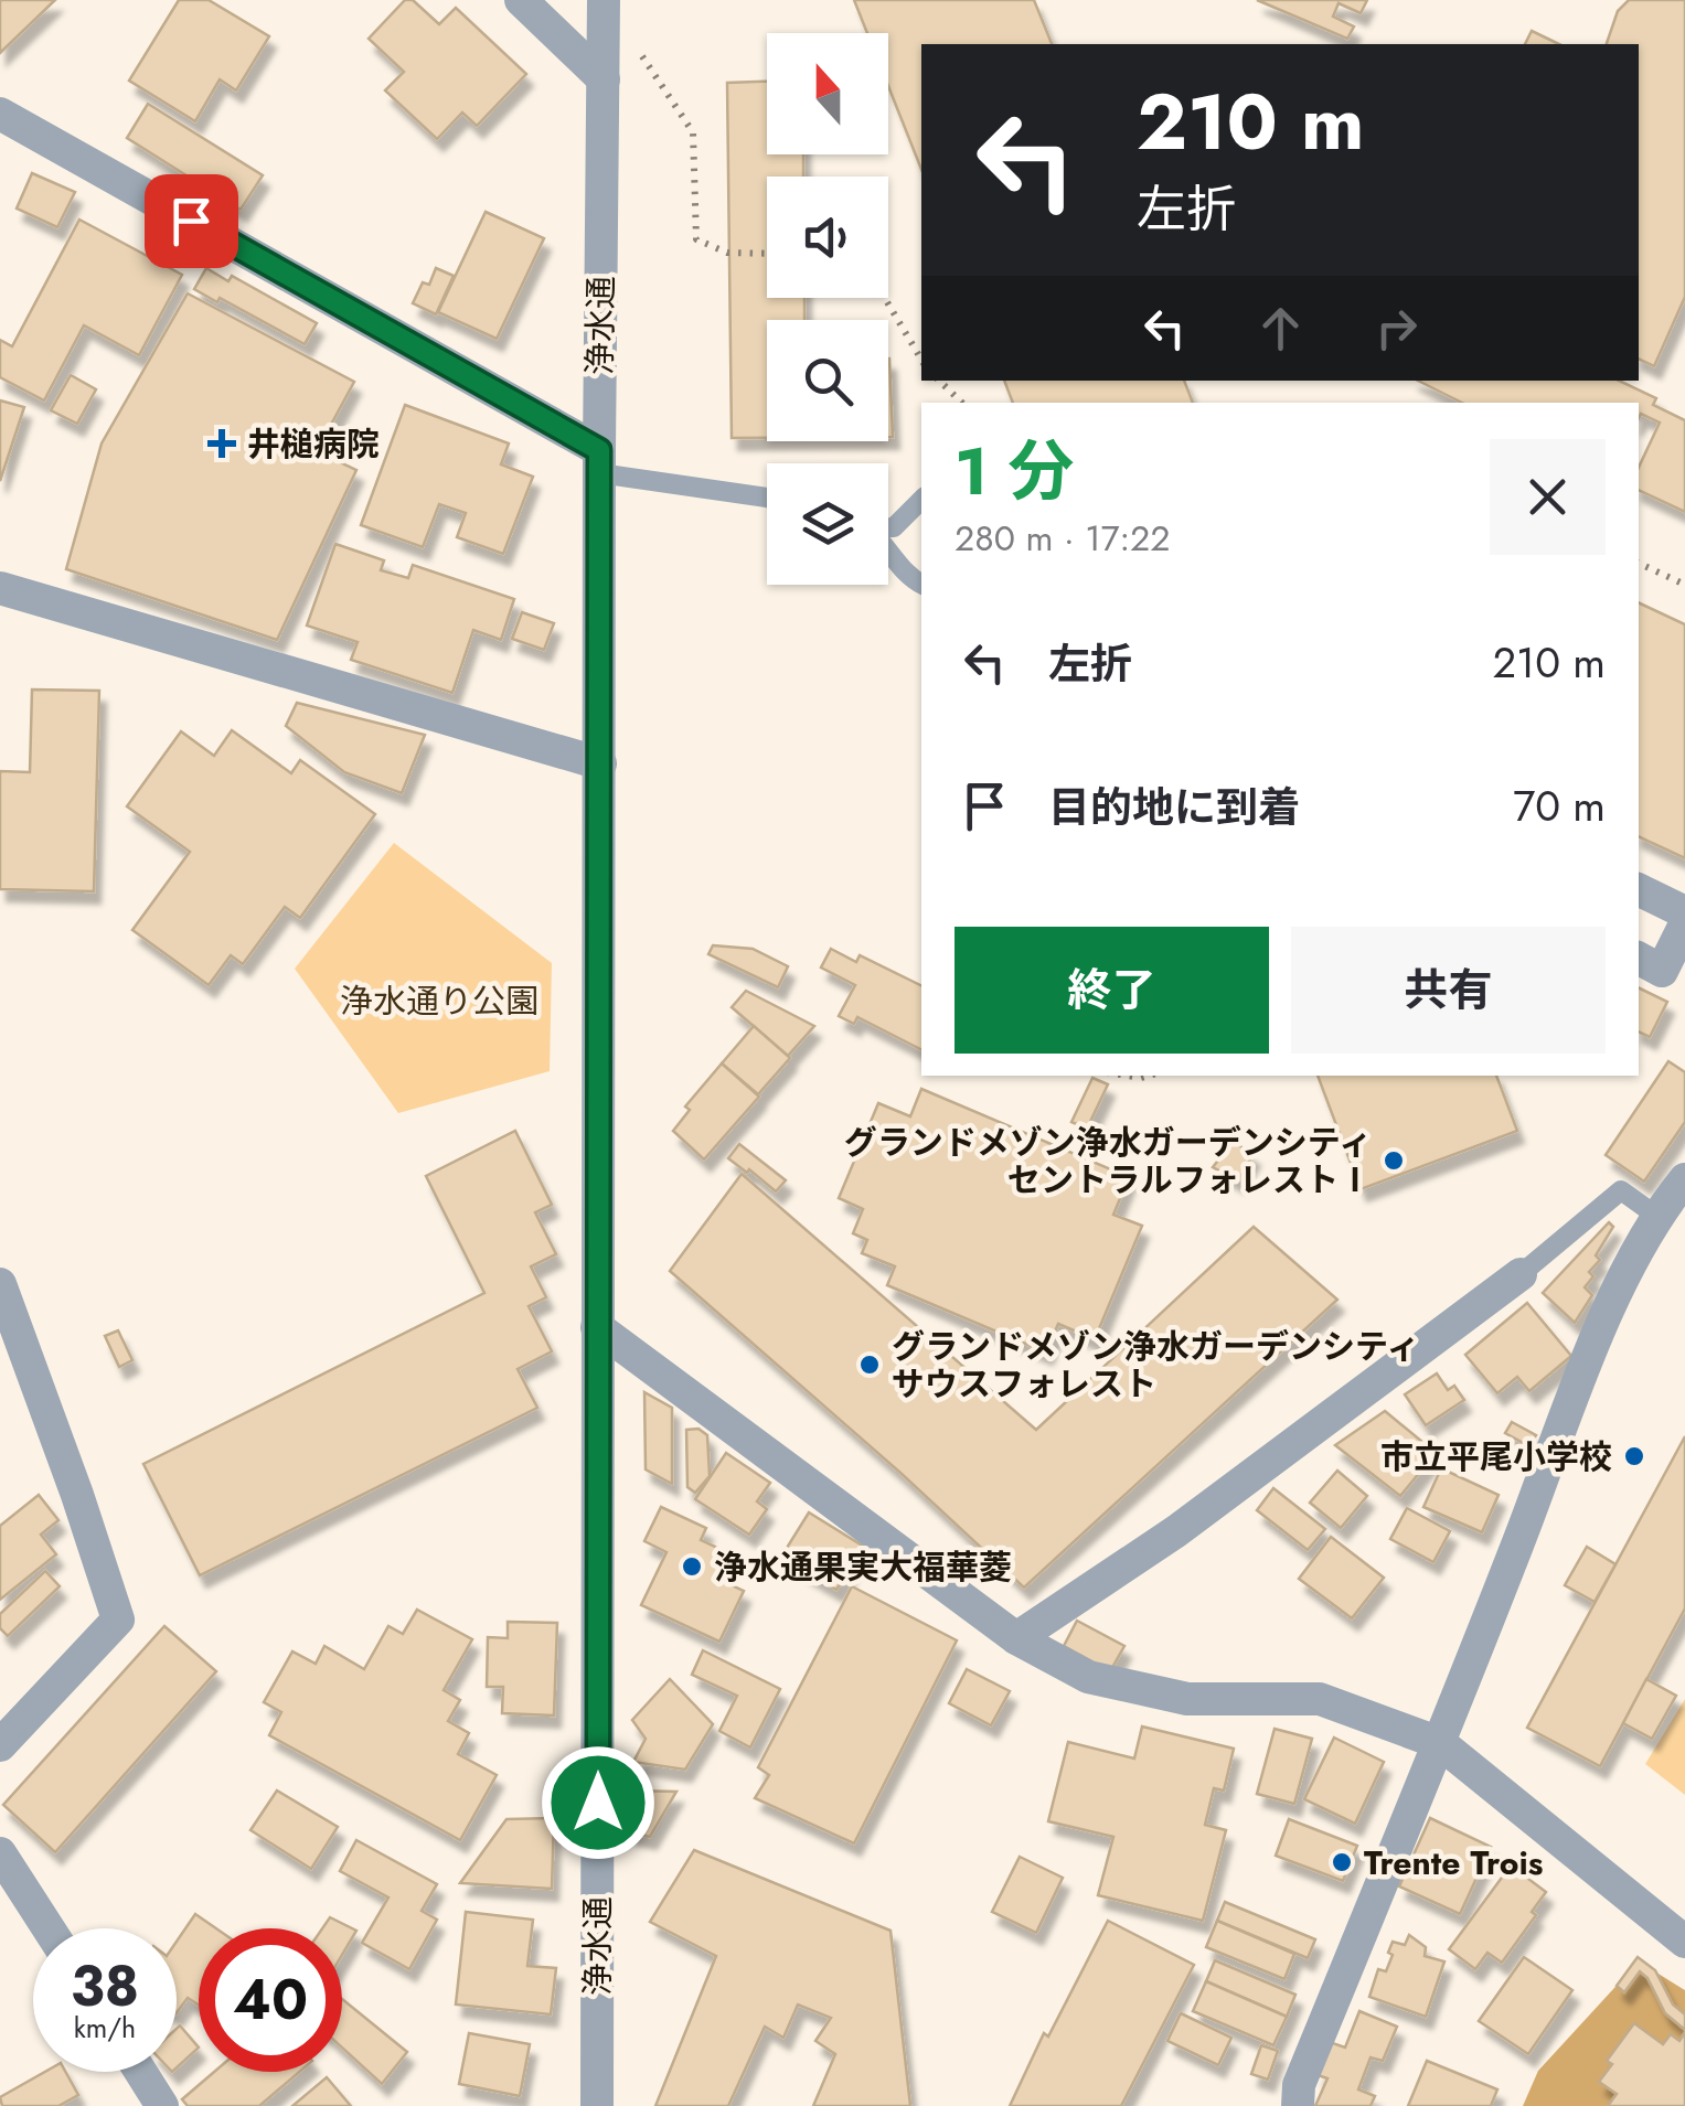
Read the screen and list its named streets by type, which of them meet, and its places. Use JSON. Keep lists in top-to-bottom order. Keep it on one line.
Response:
{"streets":{"street":["浄水通"]},"parks":["浄水通り公園"],"places":{"health":["井槌病院"],"other":["グランドメゾン浄水ガーデンシティ セントラルフォレストⅠ","グランドメゾン浄水ガーデンシティ サウスフォレスト","市立平尾小学校","浄水通果実大福華菱","Trente Trois"]},"north":"top","page":{"turn":["210 m","左折"],"heading":["1 分","280 m · 17:22"],"list":[{"name":"左折","value":"210 m"},{"name":"目的地に到着","value":"70 m"}],"buttons":["終了","共有"],"speed":"38 km/h","limit":"40"}}
